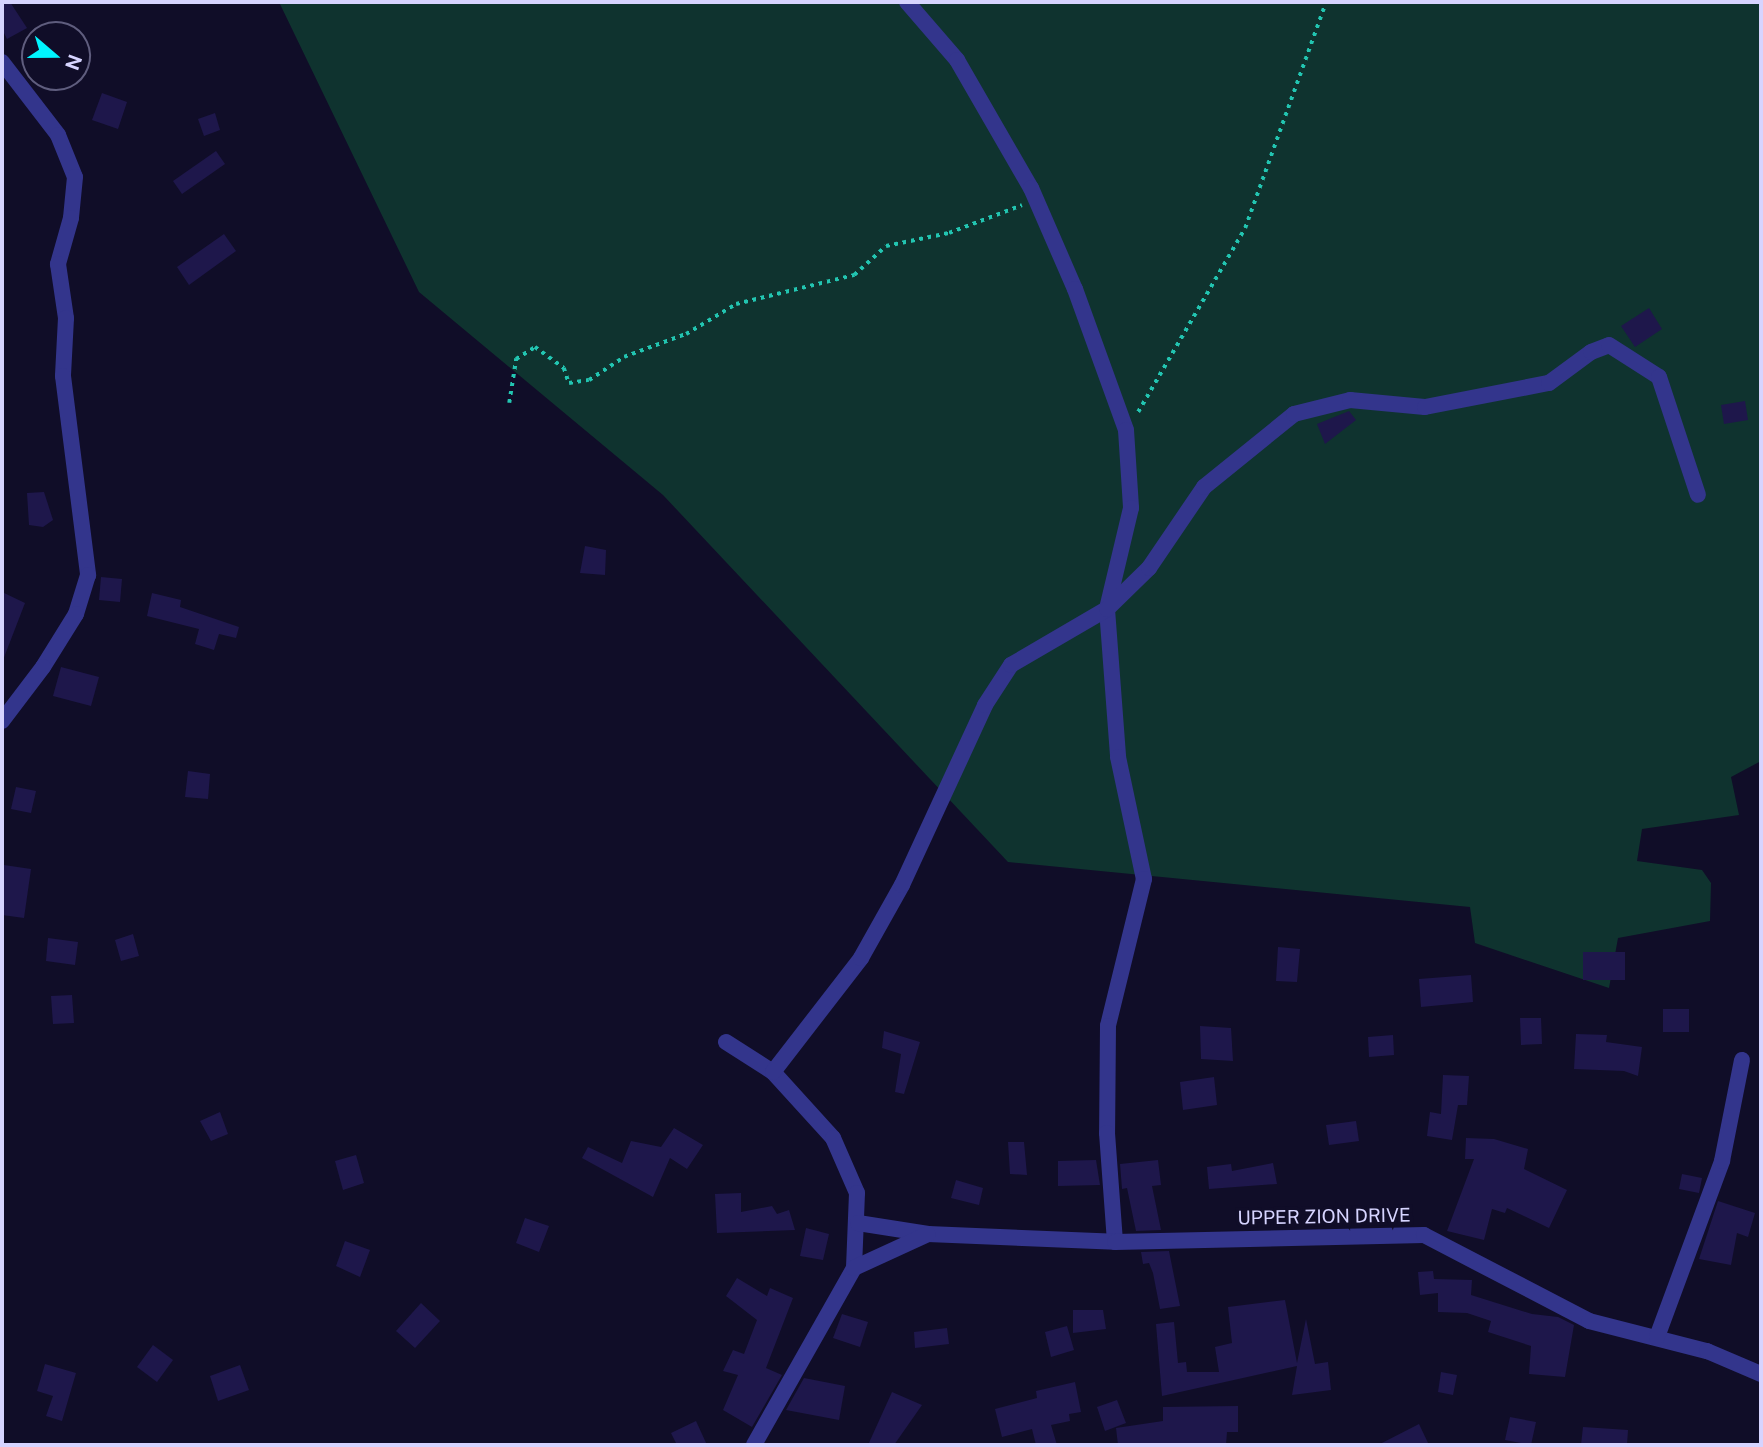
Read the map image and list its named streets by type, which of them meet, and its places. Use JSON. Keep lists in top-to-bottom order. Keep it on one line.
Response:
{"streets":{"street":["UPPER ZION DRIVE"]},"north":"right"}
